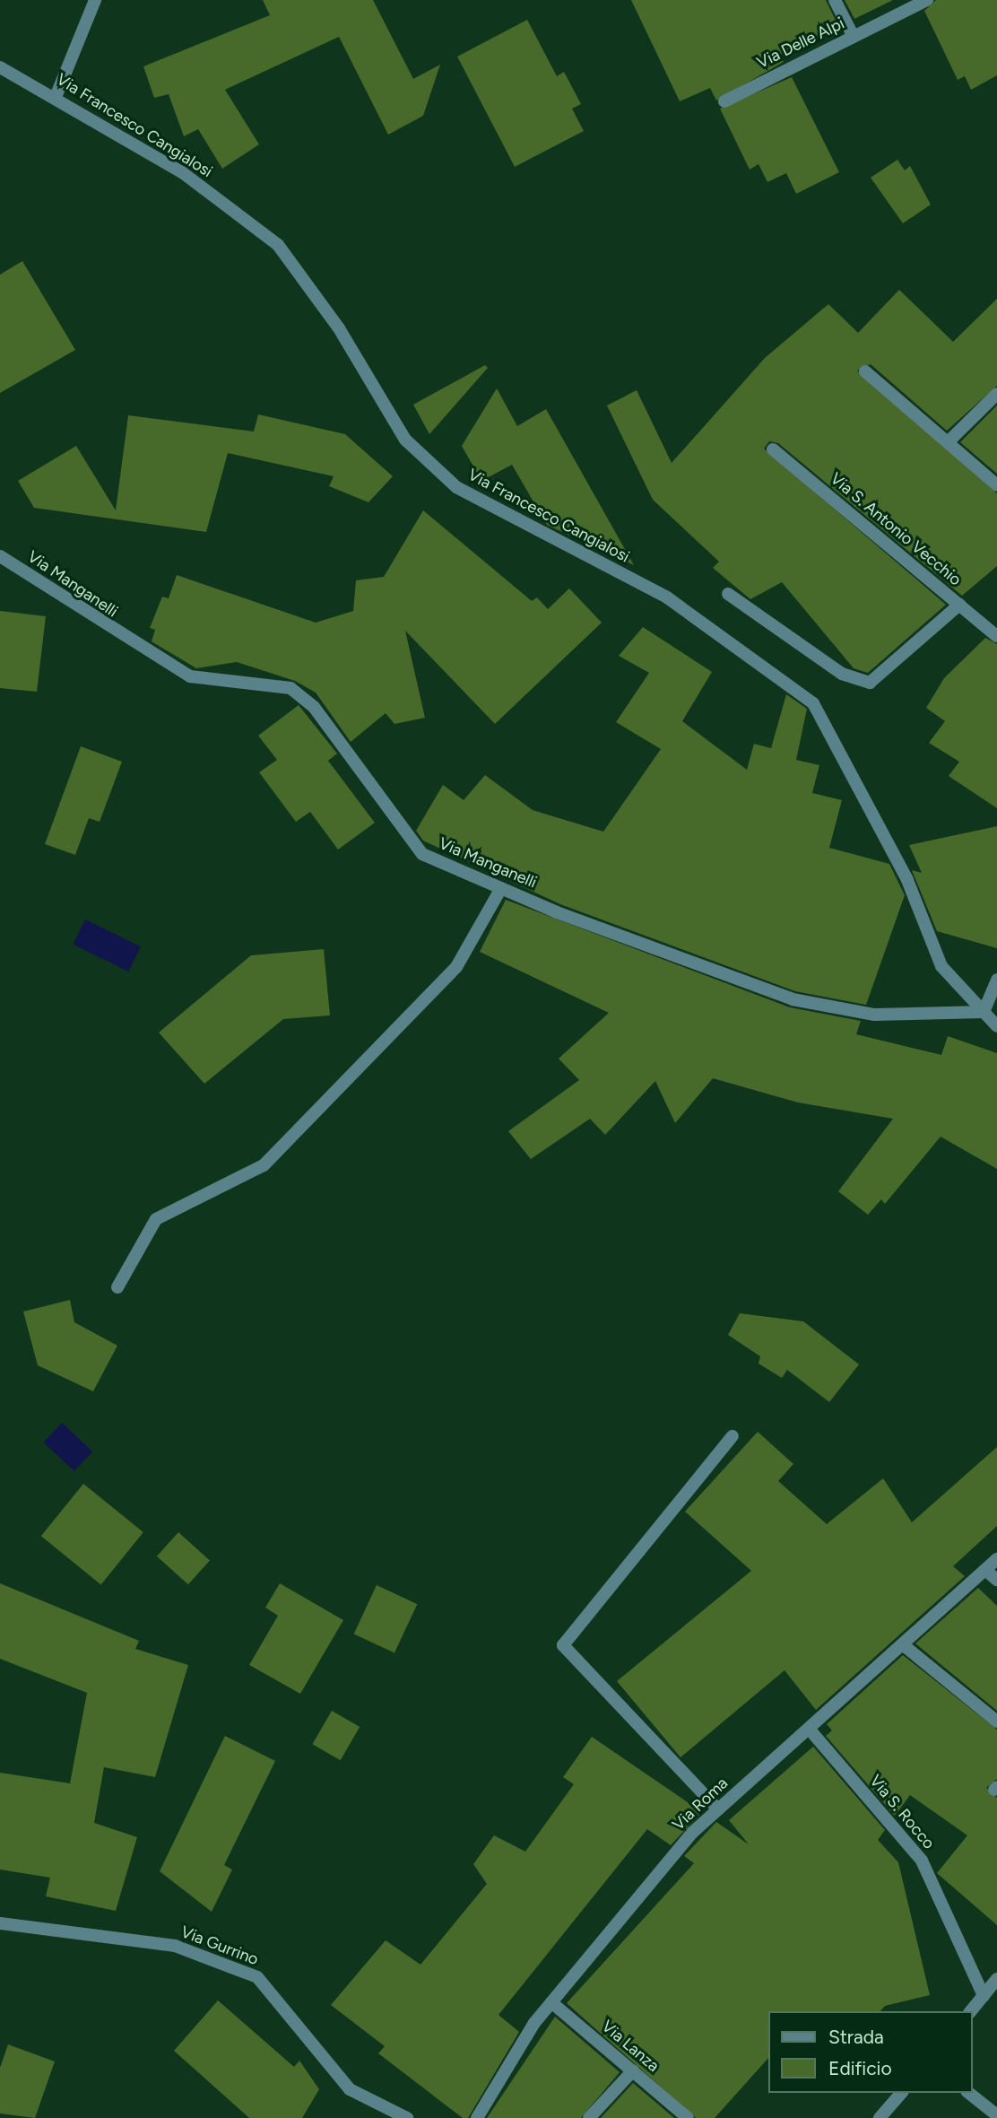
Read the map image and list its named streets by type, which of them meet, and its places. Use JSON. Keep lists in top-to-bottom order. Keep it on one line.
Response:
{"streets":{"street":["Via Delle Alpi","Via Francesco Cangialosi","Via S. Antonio Vecchio","Via Manganelli","Via Roma","Via S. Rocco","Via Gurrino","Via Lanza"]},"crossings":[["Via Francesco Cangialosi","Via Manganelli"],["Via Roma","Via S. Rocco"],["Via Roma","Via Lanza"]],"legend":["Strada","Edificio"]}
